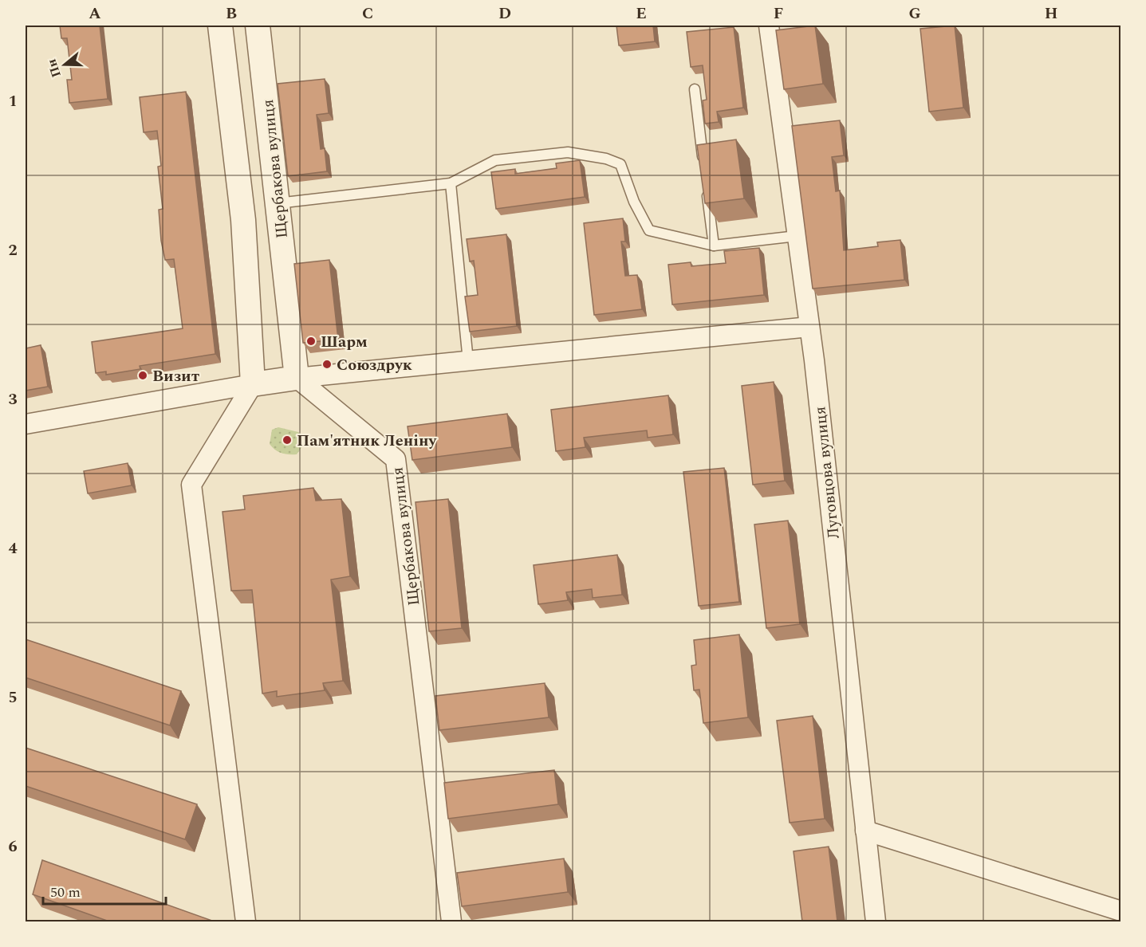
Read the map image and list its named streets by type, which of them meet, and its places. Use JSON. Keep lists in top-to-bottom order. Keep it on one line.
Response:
{"streets":{"street":["Щербакова вулиця","Луговцова вулиця"]},"places":["Шарм","Союздрук","Визит","Пам'ятник Леніну"],"scale_bar":"50 m","north":"left","grid":{"columns":["A","B","C","D","E","F","G","H"],"rows":["1","2","3","4","5","6"]}}
